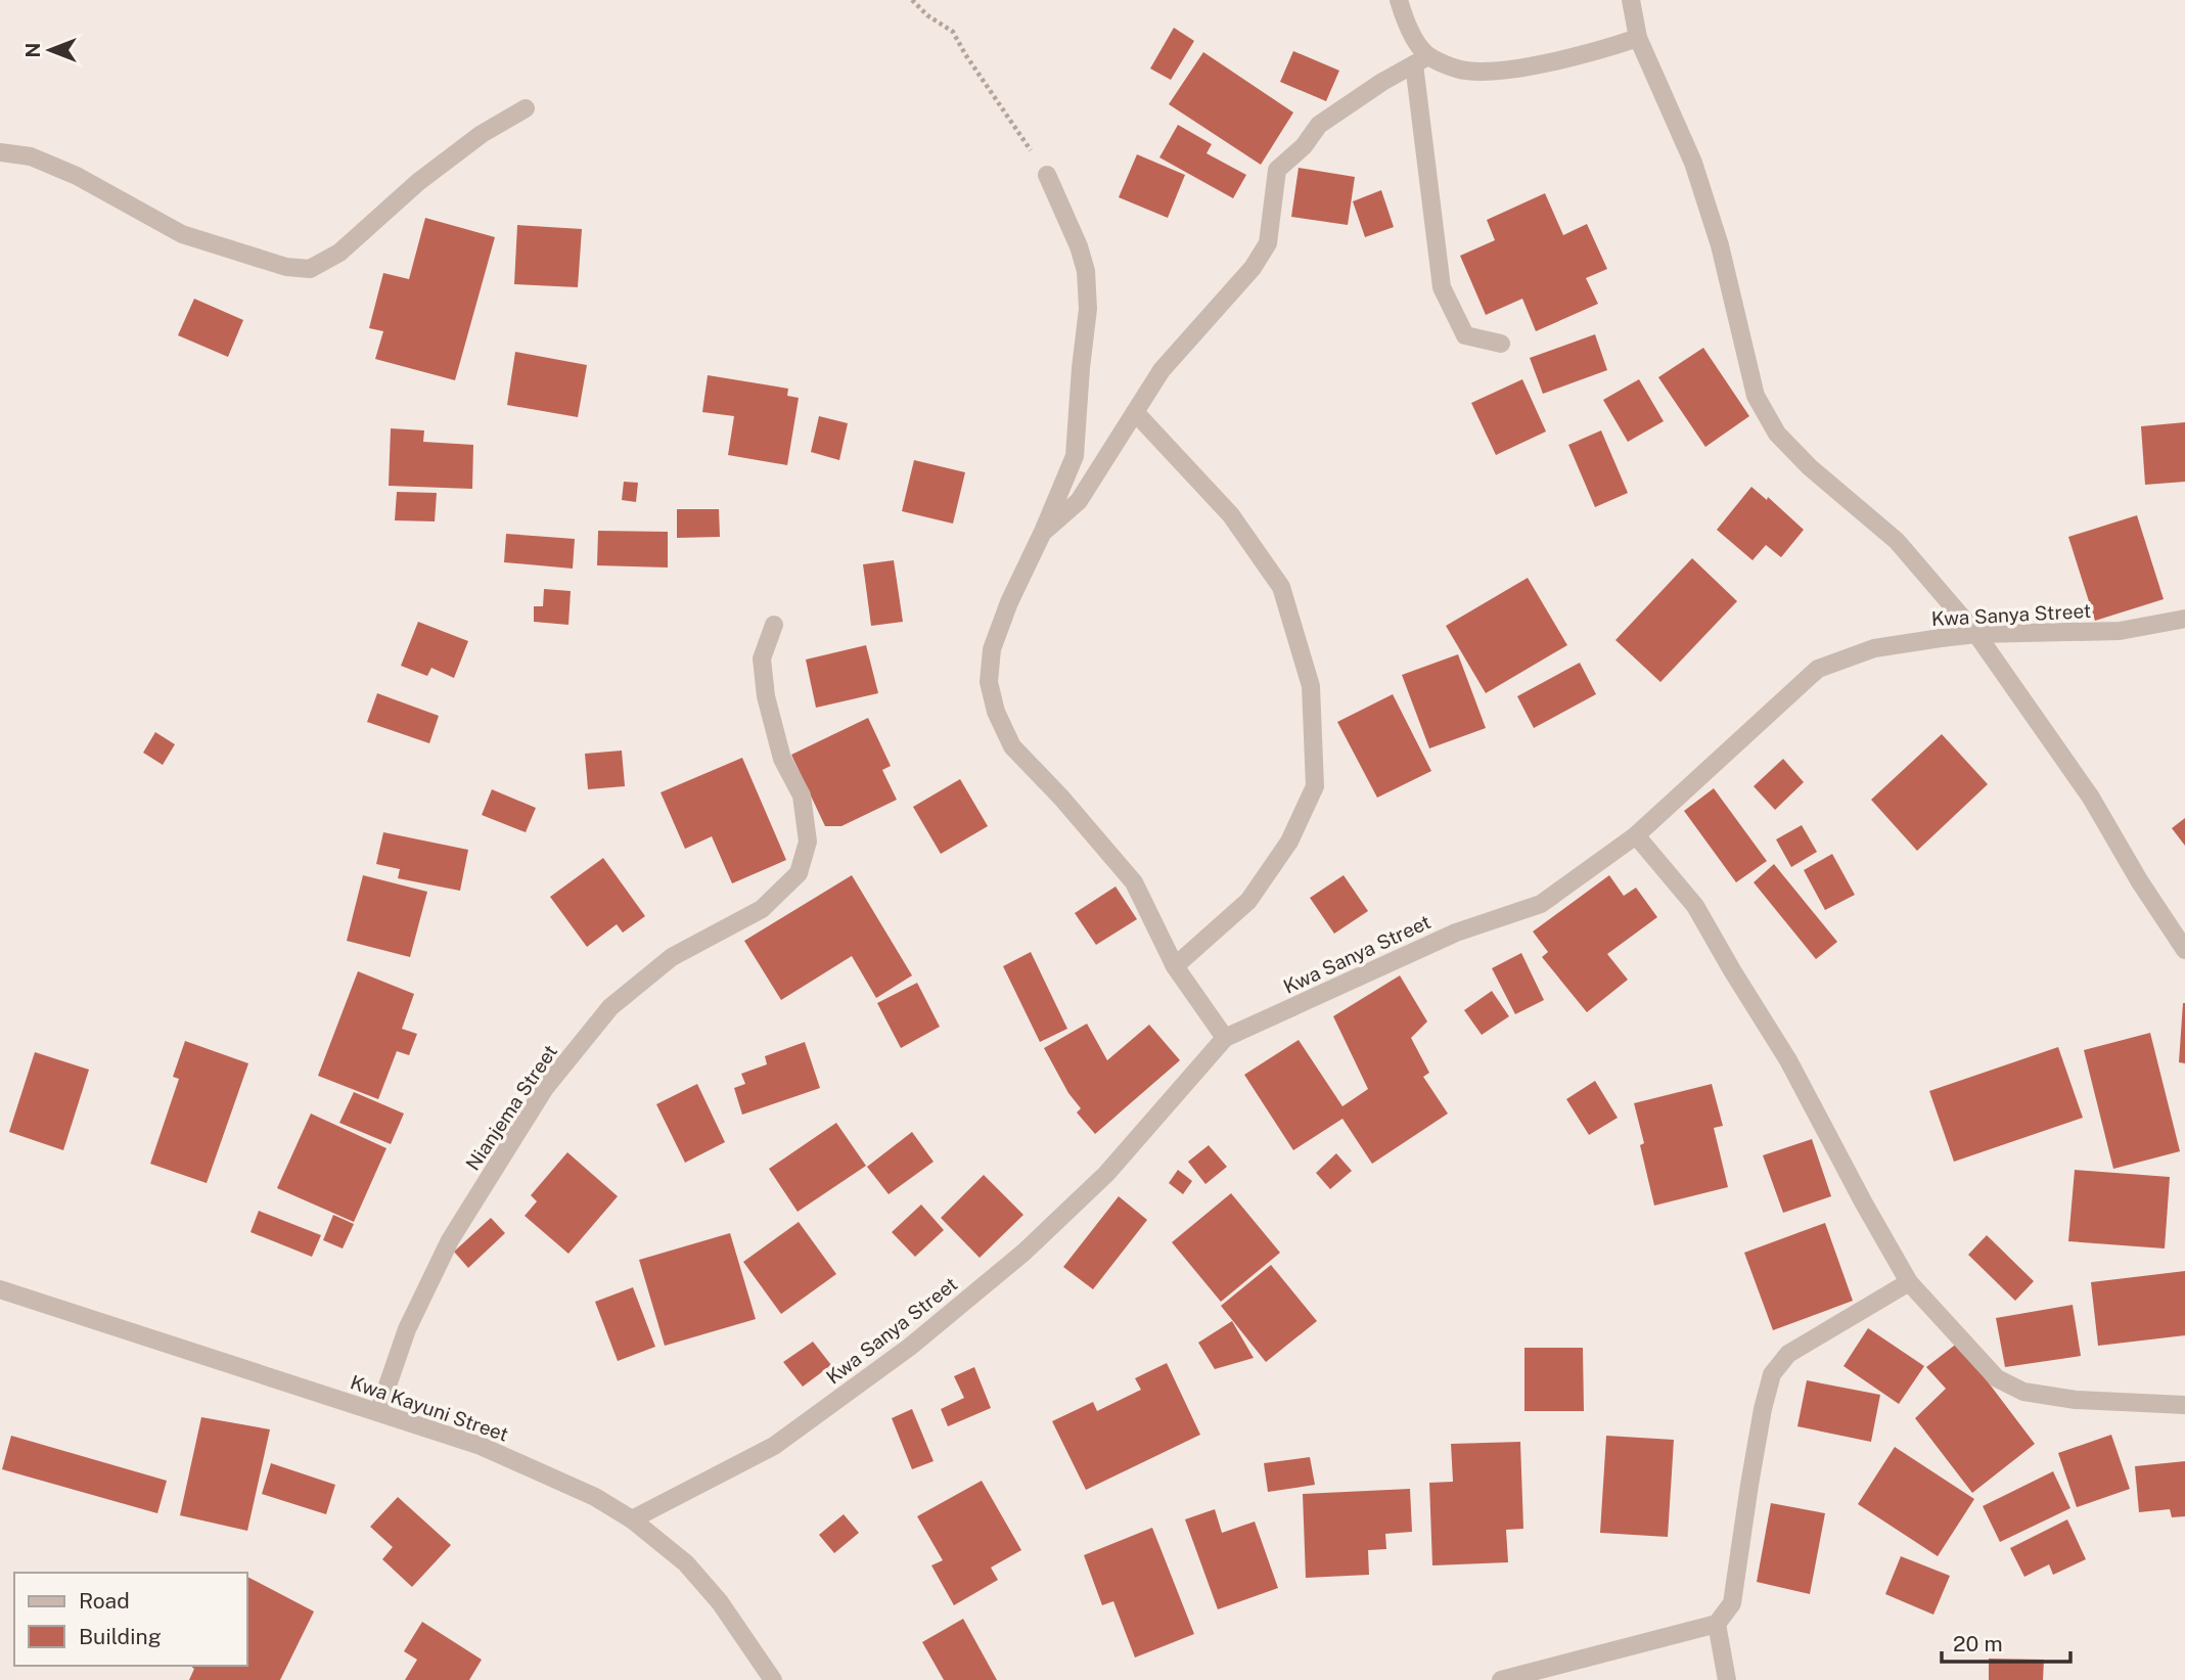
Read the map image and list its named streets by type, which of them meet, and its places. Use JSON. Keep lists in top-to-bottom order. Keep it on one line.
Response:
{"streets":{"street":["Kwa Sanya Street","Nianjema Street","Kwa Kayuni Street"]},"crossings":[["Kwa Sanya Street","Kwa Kayuni Street"],["Nianjema Street","Kwa Kayuni Street"]],"legend":["Road","Building"],"scale_bar":"20 m","north":"left"}
